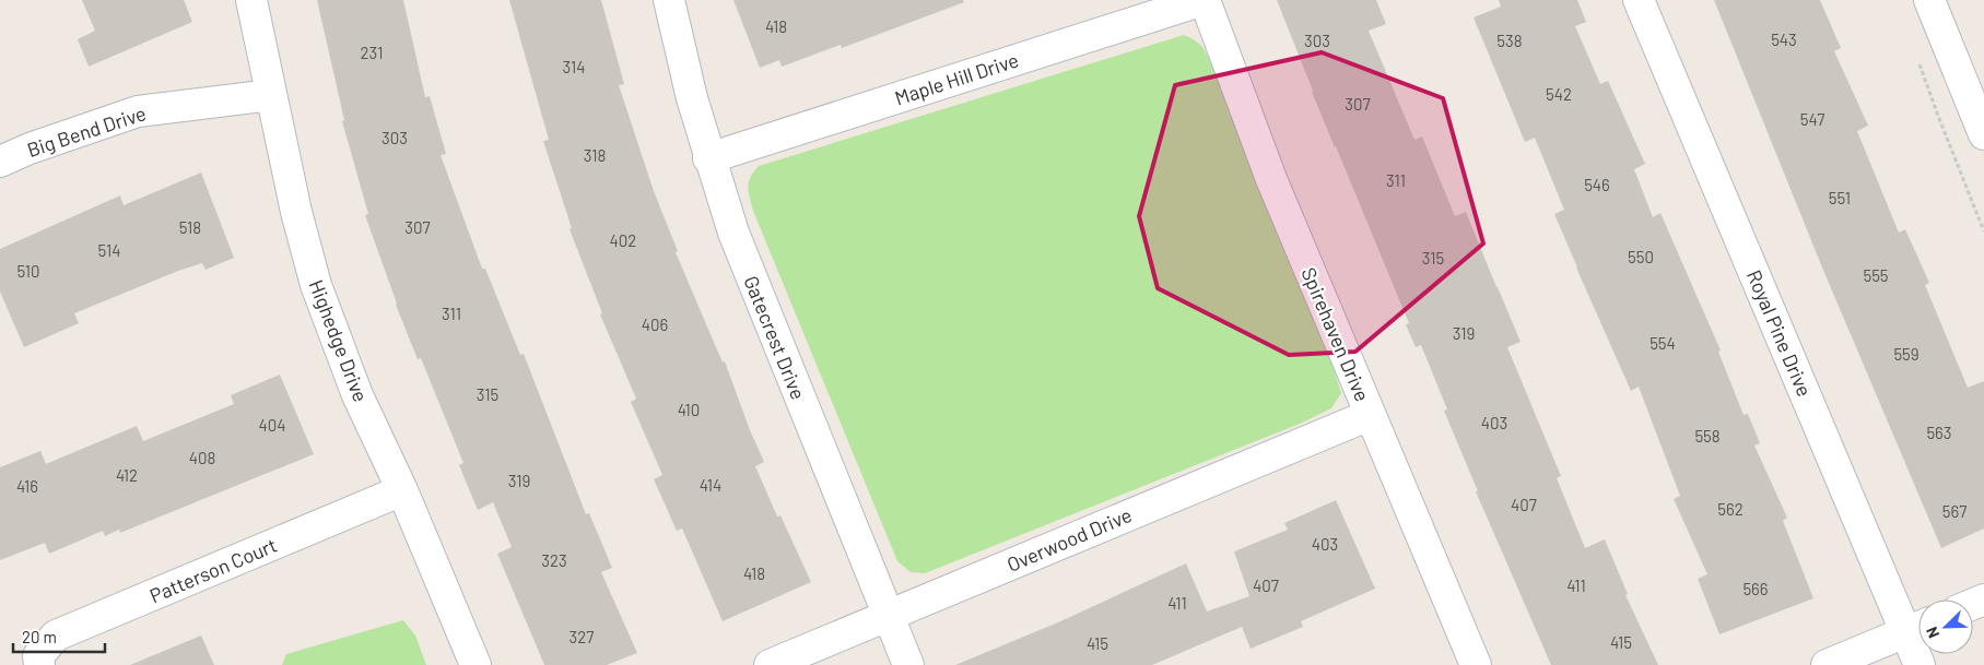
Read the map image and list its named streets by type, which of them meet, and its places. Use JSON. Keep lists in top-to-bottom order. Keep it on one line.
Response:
{"streets":{"street":["Maple Hill Drive","Big Bend Drive","Royal Pine Drive","Spirehaven Drive","Gatecrest Drive","Highedge Drive","Overwood Drive","Patterson Court"]},"crossings":[["Maple Hill Drive","Spirehaven Drive"],["Maple Hill Drive","Gatecrest Drive"],["Big Bend Drive","Highedge Drive"],["Spirehaven Drive","Overwood Drive"],["Gatecrest Drive","Overwood Drive"],["Highedge Drive","Patterson Court"]],"house_numbers":["418","543","303","538","231","314","542","307","547","303","318","311","546","551","518","307","402","514","550","315","510","555","311","406","319","554","559","315","410","403","404","563","558","408","412","319","414","416","407","562","567","403","323","418","407","411","566","411","327","415","415"],"scale_bar":"20 m","north":"bottom left"}
